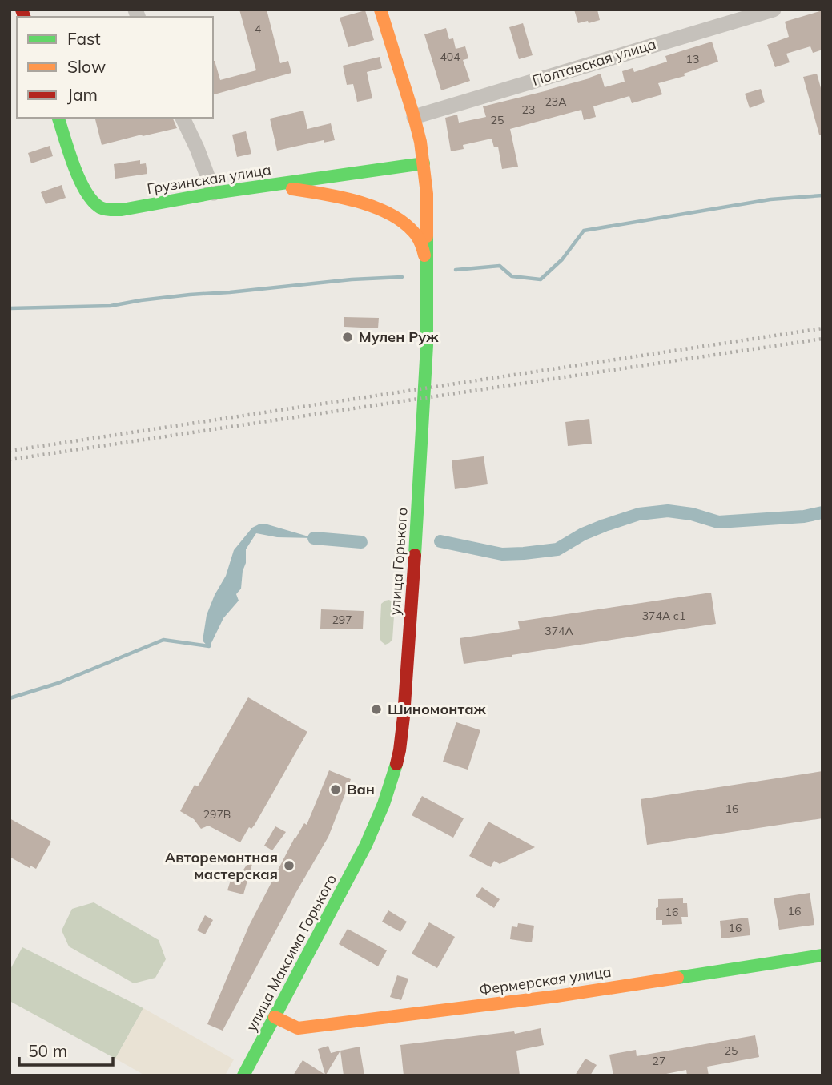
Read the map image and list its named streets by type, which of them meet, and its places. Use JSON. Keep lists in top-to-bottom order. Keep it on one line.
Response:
{"streets":{"main road":["Грузинская улица","улица Горького","улица Максима Горького","Фермерская улица"],"street":["Полтавская улица"]},"crossings":[["улица Горького","улица Максима Горького"],["улица Максима Горького","Фермерская улица"]],"places":["Мулен Руж","Шиномонтаж","Ван","Авторемонтная мастерская"],"house_numbers":["4","404","13","23А","23","25","374А с1","297","374А","16","297В","16","16","16","25","27"],"legend":["Fast","Slow","Jam"],"scale_bar":"50 m"}
